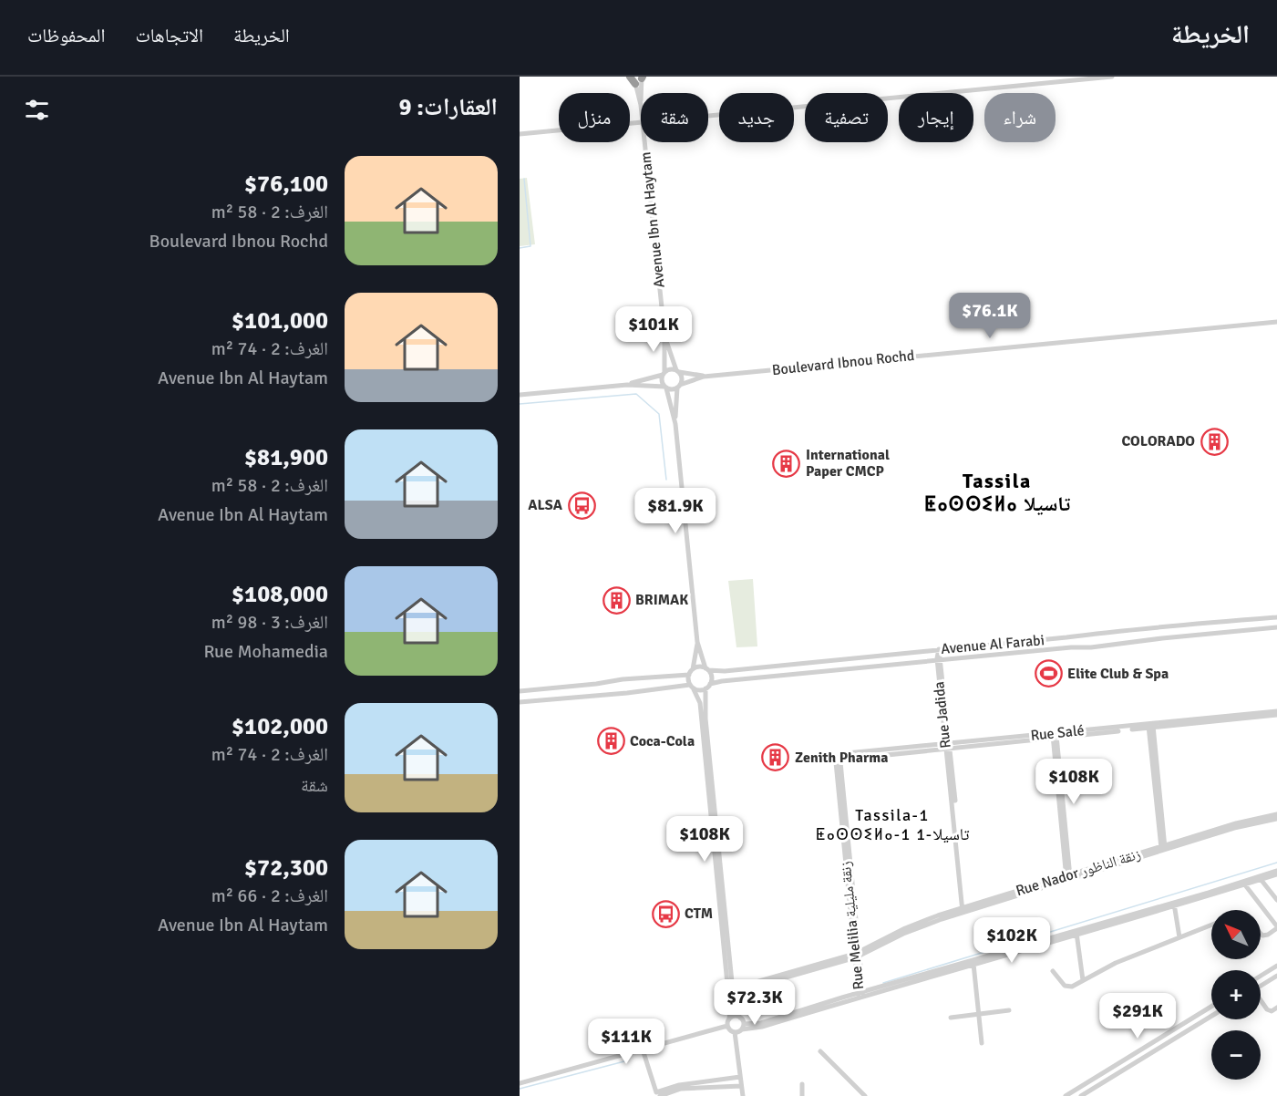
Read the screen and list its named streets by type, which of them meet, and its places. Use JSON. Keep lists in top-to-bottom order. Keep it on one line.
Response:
{"streets":{"street":["Avenue Ibn Al Haytam","Boulevard Ibnou Rochd","Avenue Al Farabi","Rue Jadida","Rue Salé","Rue Nador زنقة الناظور","Rue Melilia زنقة مليلية"]},"crossings":[["Avenue Ibn Al Haytam","Boulevard Ibnou Rochd"],["Avenue Al Farabi","Rue Jadida"],["Rue Jadida","Rue Salé"],["Rue Jadida","Rue Nador زنقة الناظور"],["Rue Salé","Rue Melilia زنقة مليلية"],["Rue Nador زنقة الناظور","Rue Melilia زنقة مليلية"]],"districts":["Tassila ⵟⴰⵙⵙⵉⵍⴰ تاسيلا","Tassila-1 ⵟⴰⵙⵙⵉⵍⴰ-1 1-تاسيلا"],"places":{"building":["COLORADO","International Paper CMCP","BRIMAK","Coca-Cola","Zenith Pharma"],"bus stop":["ALSA","CTM"],"sports":["Elite Club & Spa"]},"north":"top left","page":{"header":"الخريطة","nav":["الخريطة","الاتجاهات","المحفوظات"],"heading":"العقارات: 9","chip":["شراء","إيجار","تصفية","جديد","شقة","منزل"],"list":[{"name":"$76,100","note":"الغرف: 2 · 58 m² · Boulevard Ibnou Rochd"},{"name":"$101,000","note":"الغرف: 2 · 74 m² · Avenue Ibn Al Haytam"},{"name":"$81,900","note":"الغرف: 2 · 58 m² · Avenue Ibn Al Haytam"},{"name":"$108,000","note":"الغرف: 3 · 98 m² · Rue Mohamedia"},{"name":"$102,000","note":"الغرف: 2 · 74 m² · شقة"},{"name":"$72,300","note":"الغرف: 2 · 66 m² · Avenue Ibn Al Haytam"}],"price":["$76.1K","$101K","$81.9K","$108K","$108K","$102K","$72.3K","$291K","$111K"],"map_buttons":["+","−"]}}
